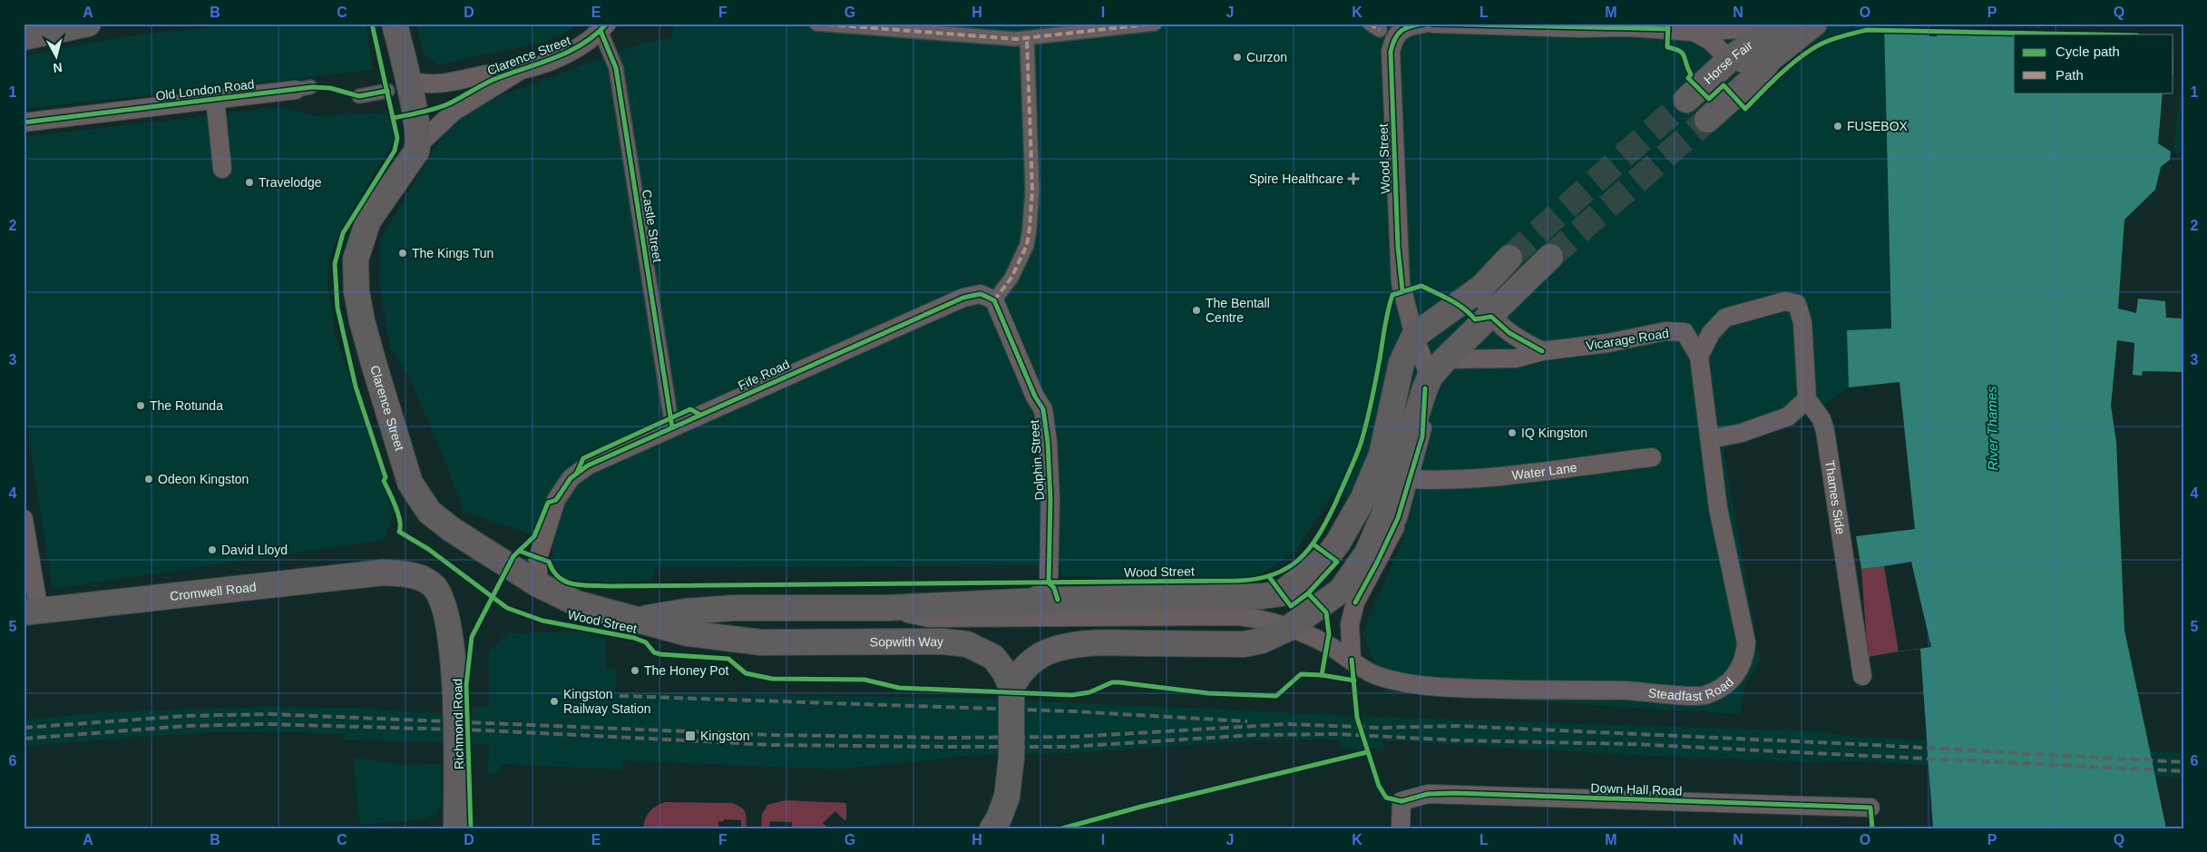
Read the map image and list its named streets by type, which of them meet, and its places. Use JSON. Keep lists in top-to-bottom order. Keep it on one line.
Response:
{"streets":{"main road":["Clarence Street","Horse Fair","Wood Street","Cromwell Road","Sopwith Way","Richmond Road"],"street":["Old London Road","Castle Street","Vicarage Road","Fife Road","Dolphin Street","Water Lane","Thames Side","Steadfast Road","Down Hall Road"]},"crossings":[["Clarence Street","Wood Street"],["Clarence Street","Castle Street"],["Wood Street","Vicarage Road"],["Wood Street","Fife Road"],["Wood Street","Dolphin Street"],["Wood Street","Sopwith Way"],["Wood Street","Steadfast Road"],["Castle Street","Fife Road"],["Vicarage Road","Steadfast Road"],["Fife Road","Dolphin Street"],["Cromwell Road","Richmond Road"]],"water":["River Thames"],"places":{"other":["Curzon","FUSEBOX","Travelodge","The Kings Tun","The Bentall Centre","The Rotunda","IQ Kingston","Odeon Kingston","David Lloyd","The Honey Pot","Kingston Railway Station"],"health":["Spire Healthcare"],"transit":["Kingston"]},"legend":["Cycle path","Path"],"north":"bottom","grid":{"columns":["A","B","C","D","E","F","G","H","I","J","K","L","M","N","O","P","Q"],"rows":["1","2","3","4","5","6"]}}
